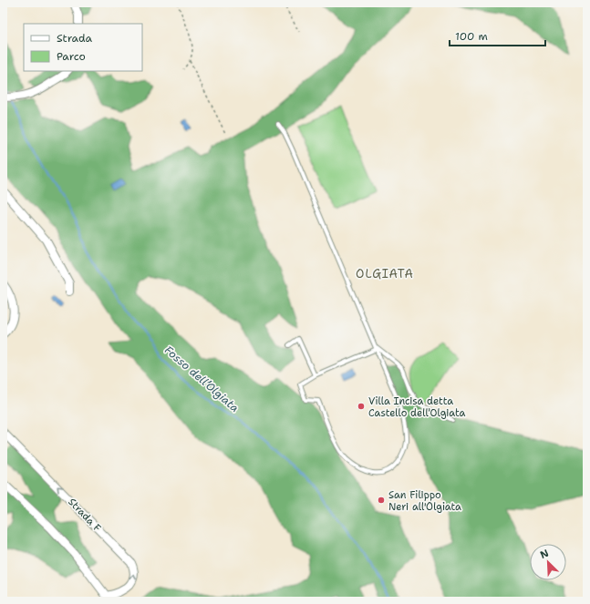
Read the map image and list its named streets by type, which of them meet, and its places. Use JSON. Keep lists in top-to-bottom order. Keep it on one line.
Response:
{"streets":{"street":["Strada F"]},"districts":["OLGIATA"],"water":["Fosso dell’Olgiata"],"places":["Villa Incisa detta Castello dell'Olgiata","San Filippo Neri all'Olgiata"],"legend":["Strada","Parco"],"scale_bar":"100 m","north":"top left"}
